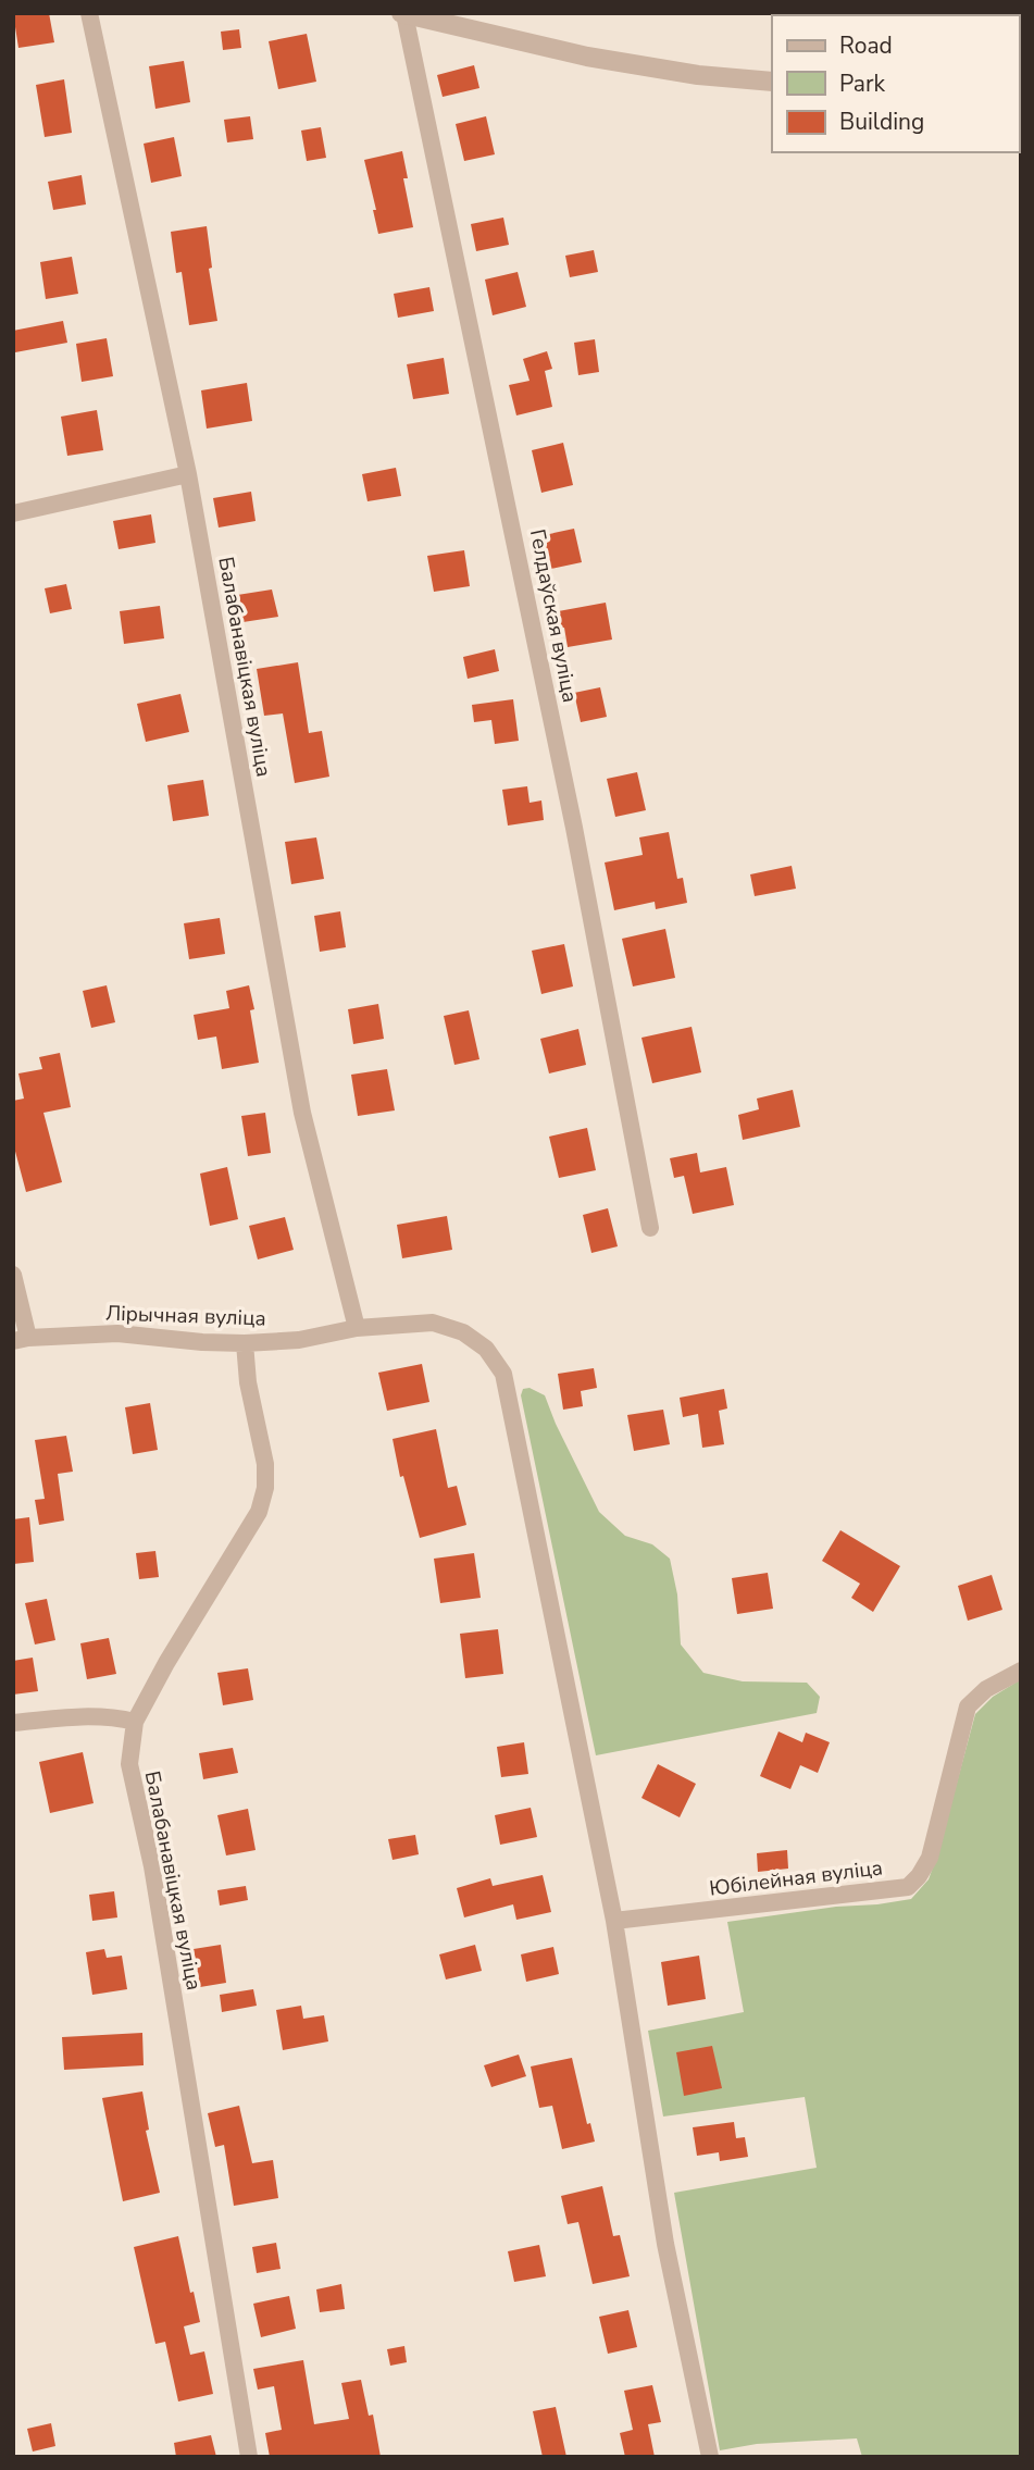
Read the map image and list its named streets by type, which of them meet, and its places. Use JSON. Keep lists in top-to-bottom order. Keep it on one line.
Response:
{"streets":{"street":["Гелдаўская вуліца","Балабанавіцкая вуліца","Лірычная вуліца","Юбілейная вуліца"]},"crossings":[["Балабанавіцкая вуліца","Лірычная вуліца"],["Лірычная вуліца","Юбілейная вуліца"]],"legend":["Road","Park","Building"]}
